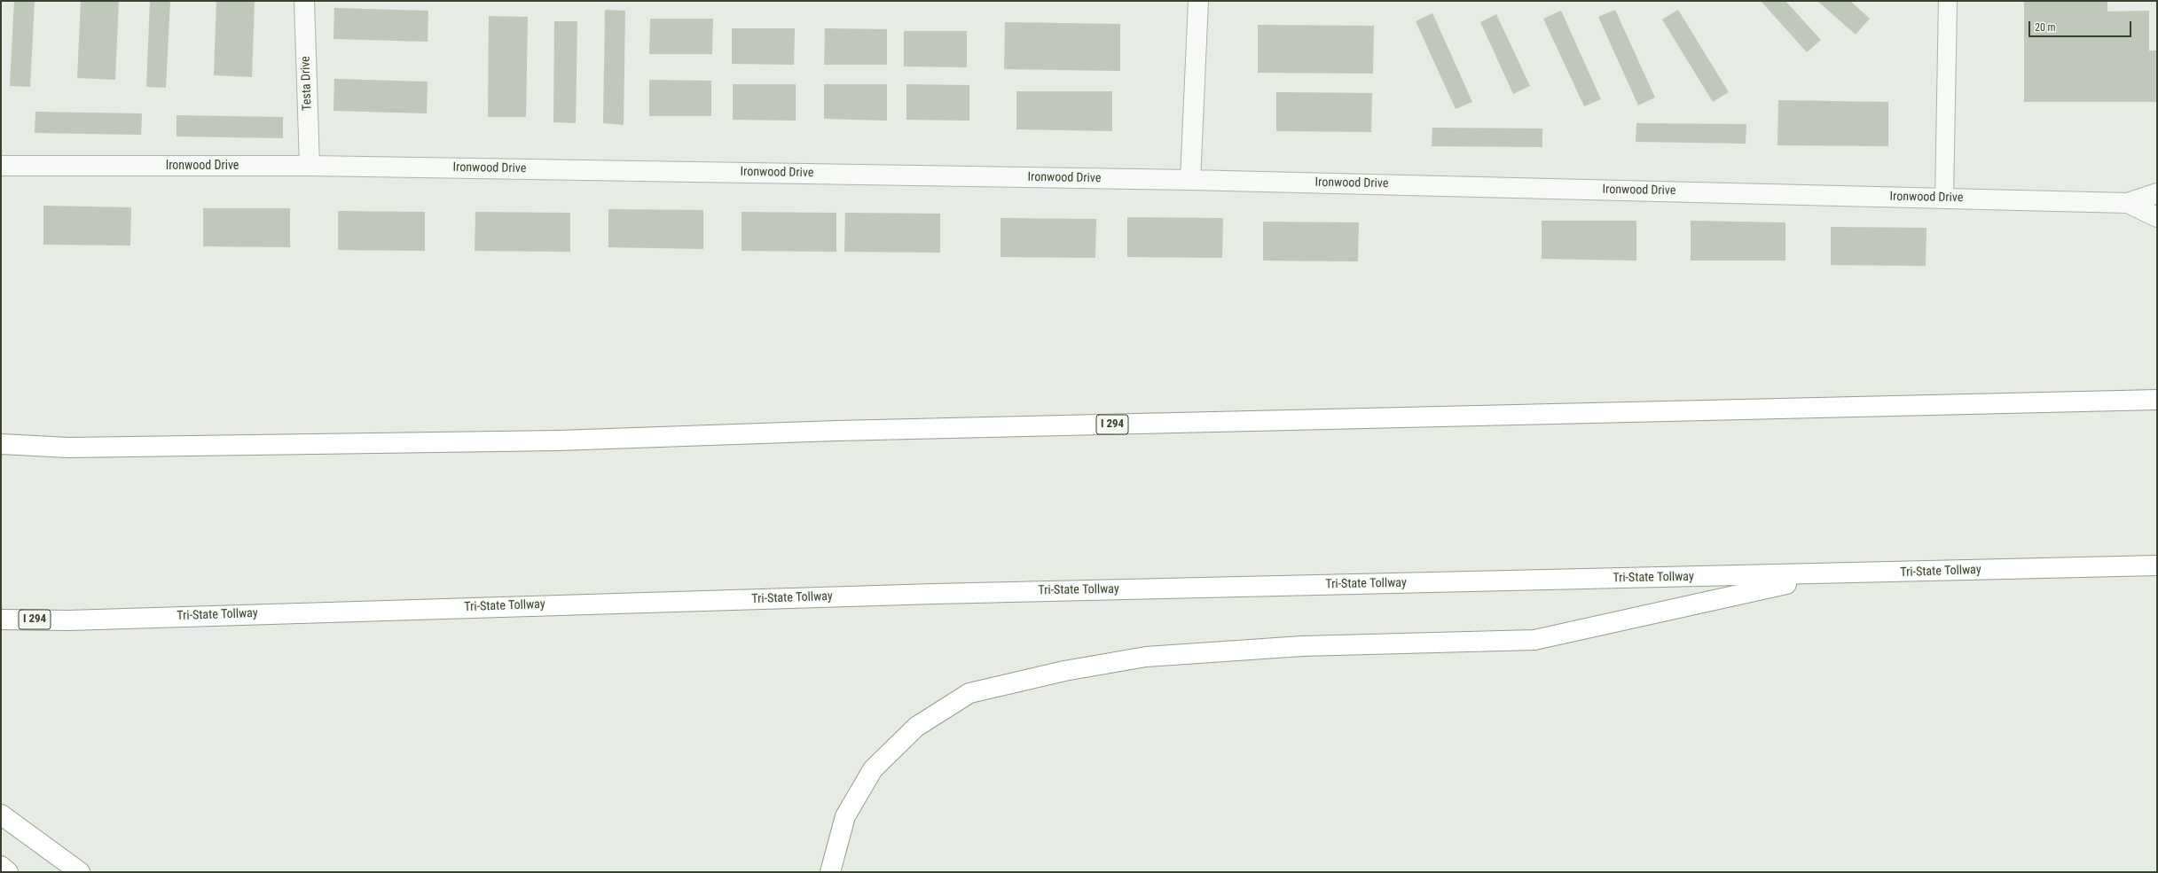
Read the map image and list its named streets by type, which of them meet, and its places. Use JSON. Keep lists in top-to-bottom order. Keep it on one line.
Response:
{"streets":{"highway":["I 294","Tri-State Tollway"],"street":["Testa Drive","Ironwood Drive"]},"crossings":[["Testa Drive","Ironwood Drive"]],"scale_bar":"20 m"}
